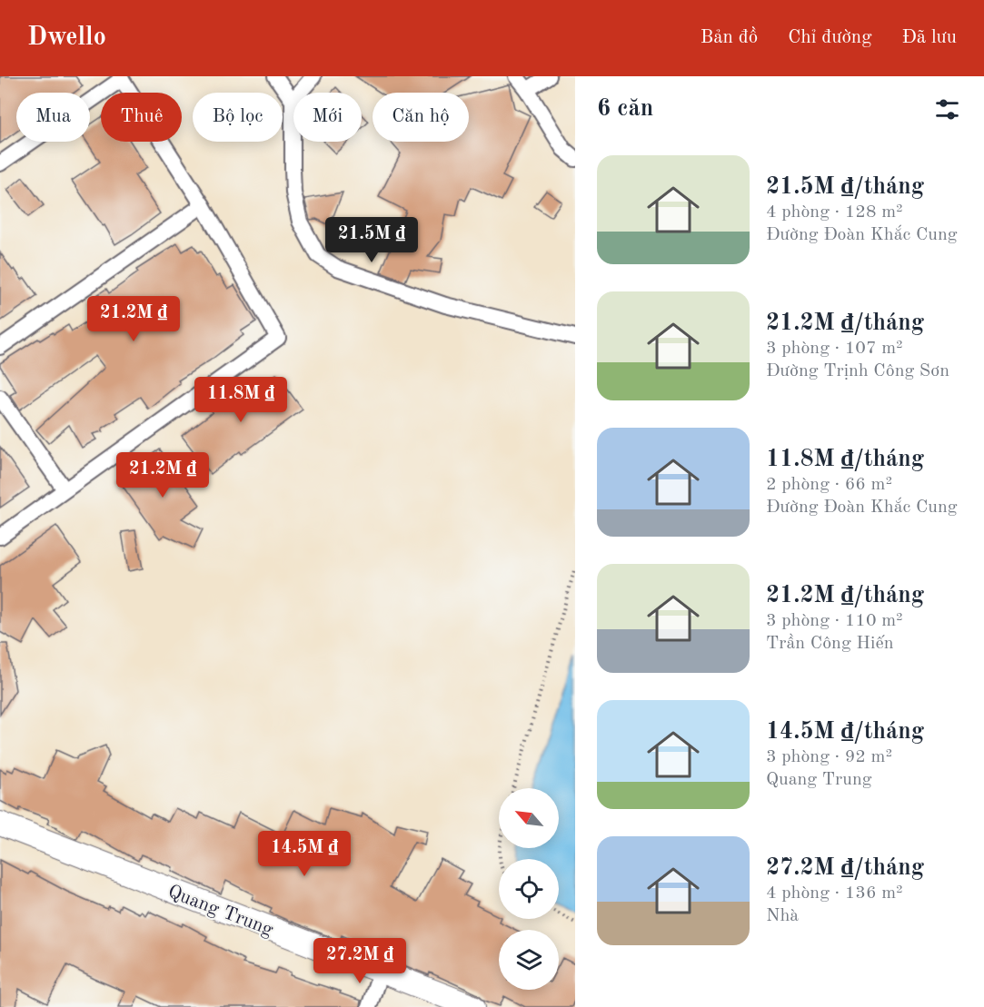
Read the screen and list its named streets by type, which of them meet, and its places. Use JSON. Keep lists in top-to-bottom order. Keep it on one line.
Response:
{"streets":{"main road":["Quang Trung"]},"north":"top left","page":{"header":"Dwello","nav":["Bản đồ","Chỉ đường","Đã lưu"],"heading":"6 căn","chip":["Mua","Thuê","Bộ lọc","Mới","Căn hộ"],"list":[{"name":"21.5M ₫/tháng","note":"4 phòng · 128 m² · Đường Đoàn Khắc Cung"},{"name":"21.2M ₫/tháng","note":"3 phòng · 107 m² · Đường Trịnh Công Sơn"},{"name":"11.8M ₫/tháng","note":"2 phòng · 66 m² · Đường Đoàn Khắc Cung"},{"name":"21.2M ₫/tháng","note":"3 phòng · 110 m² · Trần Công Hiến"},{"name":"14.5M ₫/tháng","note":"3 phòng · 92 m² · Quang Trung"},{"name":"27.2M ₫/tháng","note":"4 phòng · 136 m² · Nhà"}],"price":["21.5M ₫","21.2M ₫","11.8M ₫","21.2M ₫","14.5M ₫","27.2M ₫"]}}
